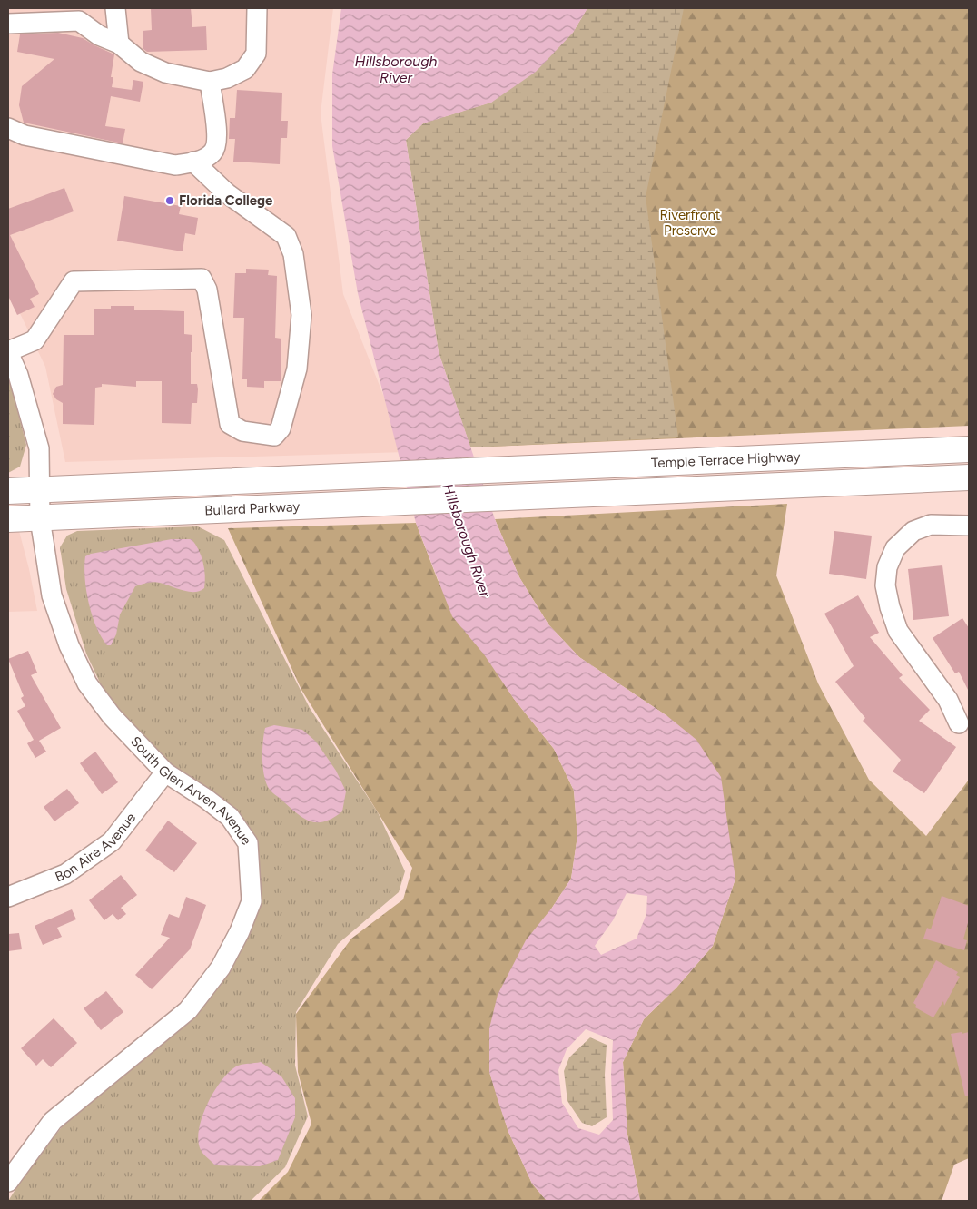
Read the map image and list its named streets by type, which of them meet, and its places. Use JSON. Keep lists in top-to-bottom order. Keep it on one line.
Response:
{"streets":{"main road":["Temple Terrace Highway","Bullard Parkway"],"street":["South Glen Arven Avenue","Bon Aire Avenue"]},"crossings":[["Temple Terrace Highway","Bullard Parkway"],["Bullard Parkway","South Glen Arven Avenue"],["South Glen Arven Avenue","Bon Aire Avenue"]],"water":["Hillsborough River"],"parks":["Riverfront Preserve"],"places":["Florida College"]}
